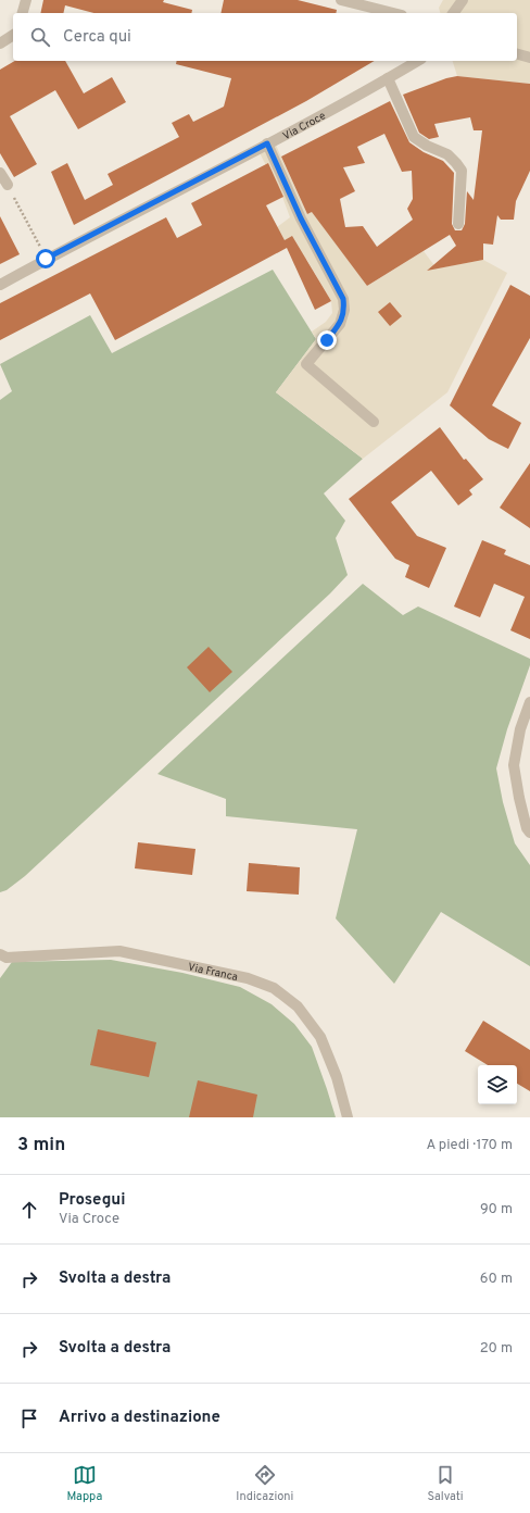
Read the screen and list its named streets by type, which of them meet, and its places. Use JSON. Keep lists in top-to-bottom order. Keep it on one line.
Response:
{"streets":{"street":["Via Croce","Via Franca"]},"page":{"search":"Cerca qui","heading":["3 min","A piedi · 170 m"],"list":[["Prosegui","Via Croce","90 m"],["Svolta a destra","60 m"],["Svolta a destra","20 m"],"Arrivo a destinazione"],"nav":["Mappa","Indicazioni","Salvati"]}}
